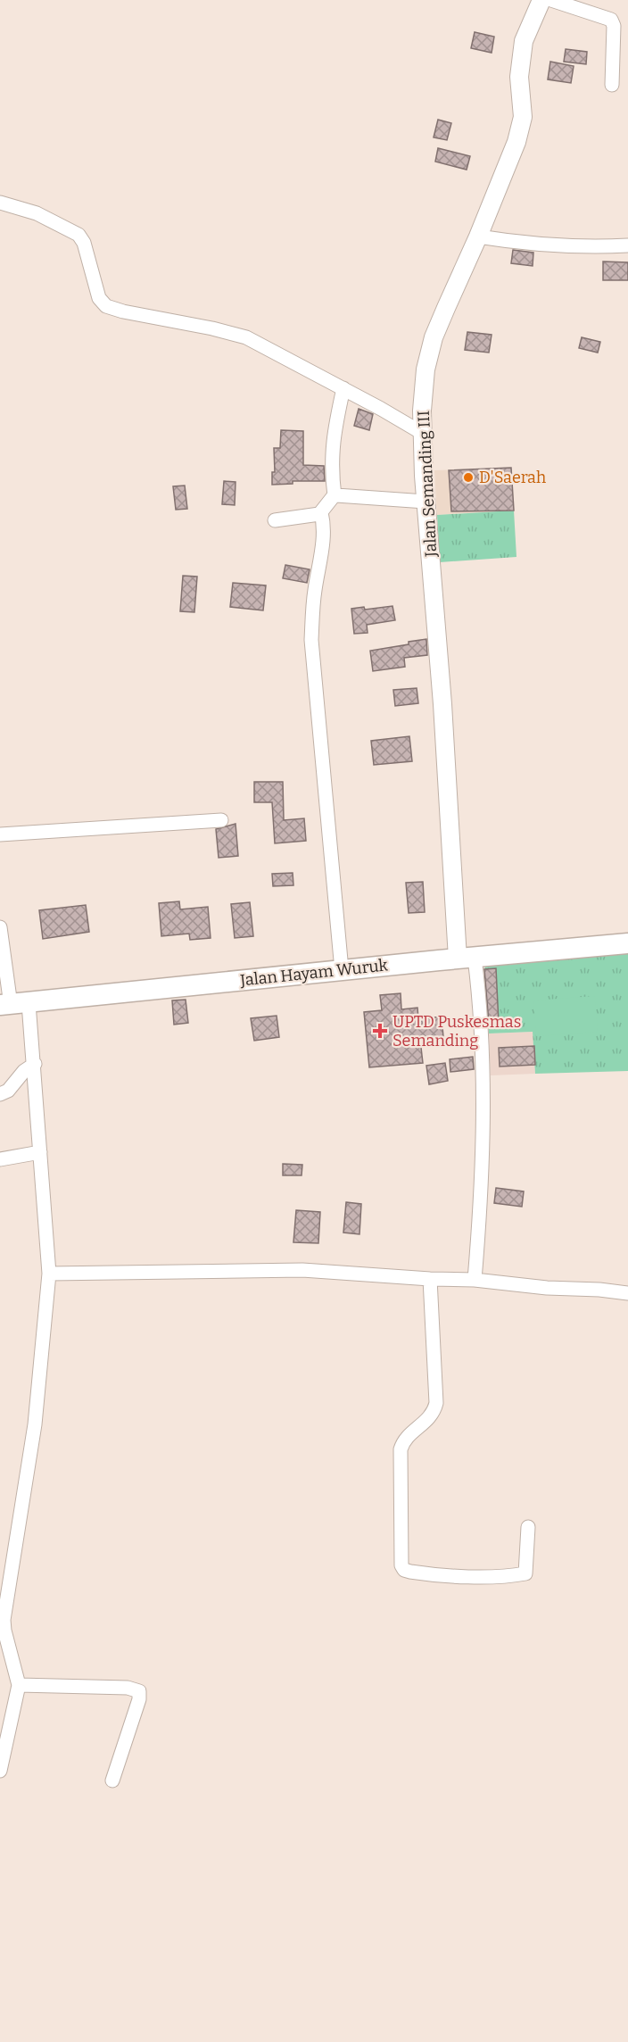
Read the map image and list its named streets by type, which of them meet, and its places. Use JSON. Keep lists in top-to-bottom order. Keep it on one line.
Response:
{"streets":{"main road":["Jalan Hayam Wuruk"],"street":["Jalan Semanding III"]},"crossings":[["Jalan Semanding III","Jalan Hayam Wuruk"]],"places":{"other":["D'Saerah"],"health":["UPTD Puskesmas Semanding"]}}
